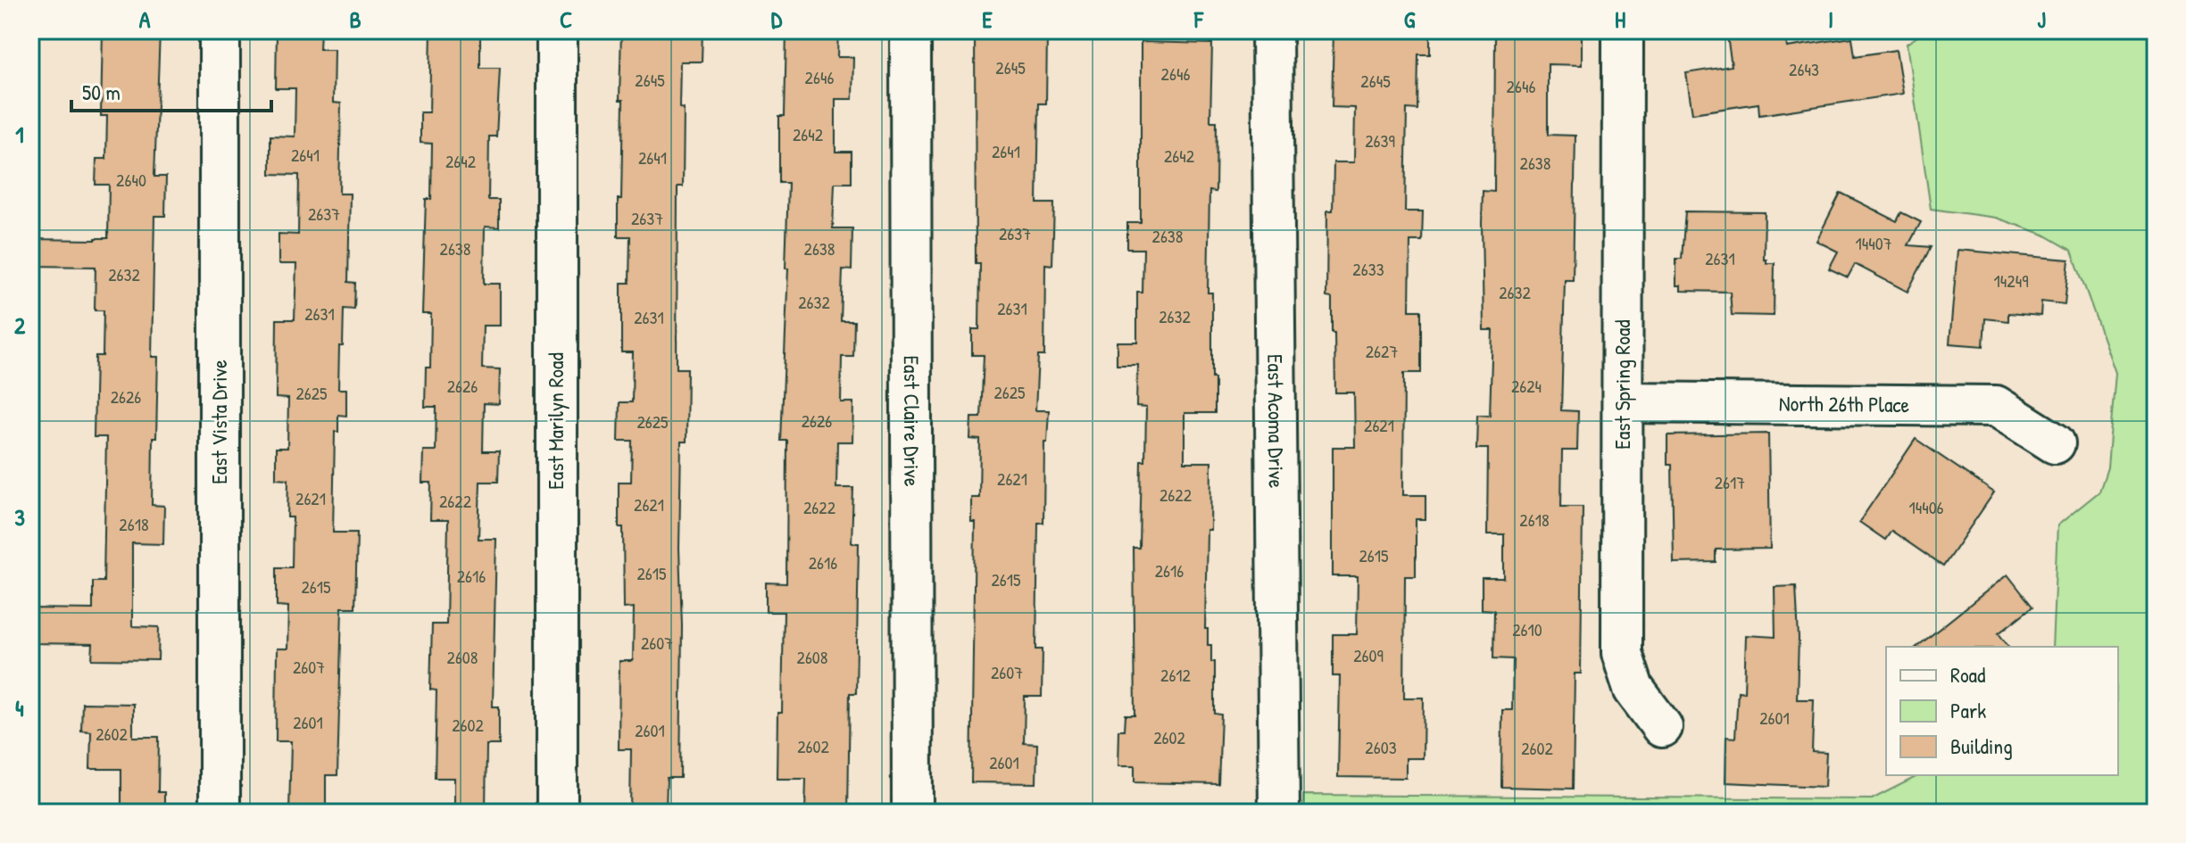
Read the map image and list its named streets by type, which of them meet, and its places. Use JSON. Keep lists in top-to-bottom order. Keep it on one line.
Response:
{"streets":{"street":["East Spring Road","North 26th Place","East Marilyn Road","East Acoma Drive","East Vista Drive","East Claire Drive"]},"crossings":[["East Spring Road","North 26th Place"]],"house_numbers":["2645","2643","2646","2646","2645","2645","2646","2642","2639","2641","2641","2642","2641","2642","2638","2640","2637","2637","2637","2638","14407","2638","2638","2631","2633","2632","14249","2632","2632","2631","2631","2632","2631","2627","2626","2624","2625","2625","2626","2626","2625","2621","2621","2617","2622","2621","2622","2621","2622","14406","2618","2618","2615","2616","2616","2615","2616","2615","2615","2610","2607","2609","2608","2608","2607","2607","2612","2601","2601","2602","2601","2602","2602","2602","2603","2602","2601"],"legend":["Road","Park","Building"],"scale_bar":"50 m","grid":{"columns":["A","B","C","D","E","F","G","H","I","J"],"rows":["1","2","3","4"]}}
